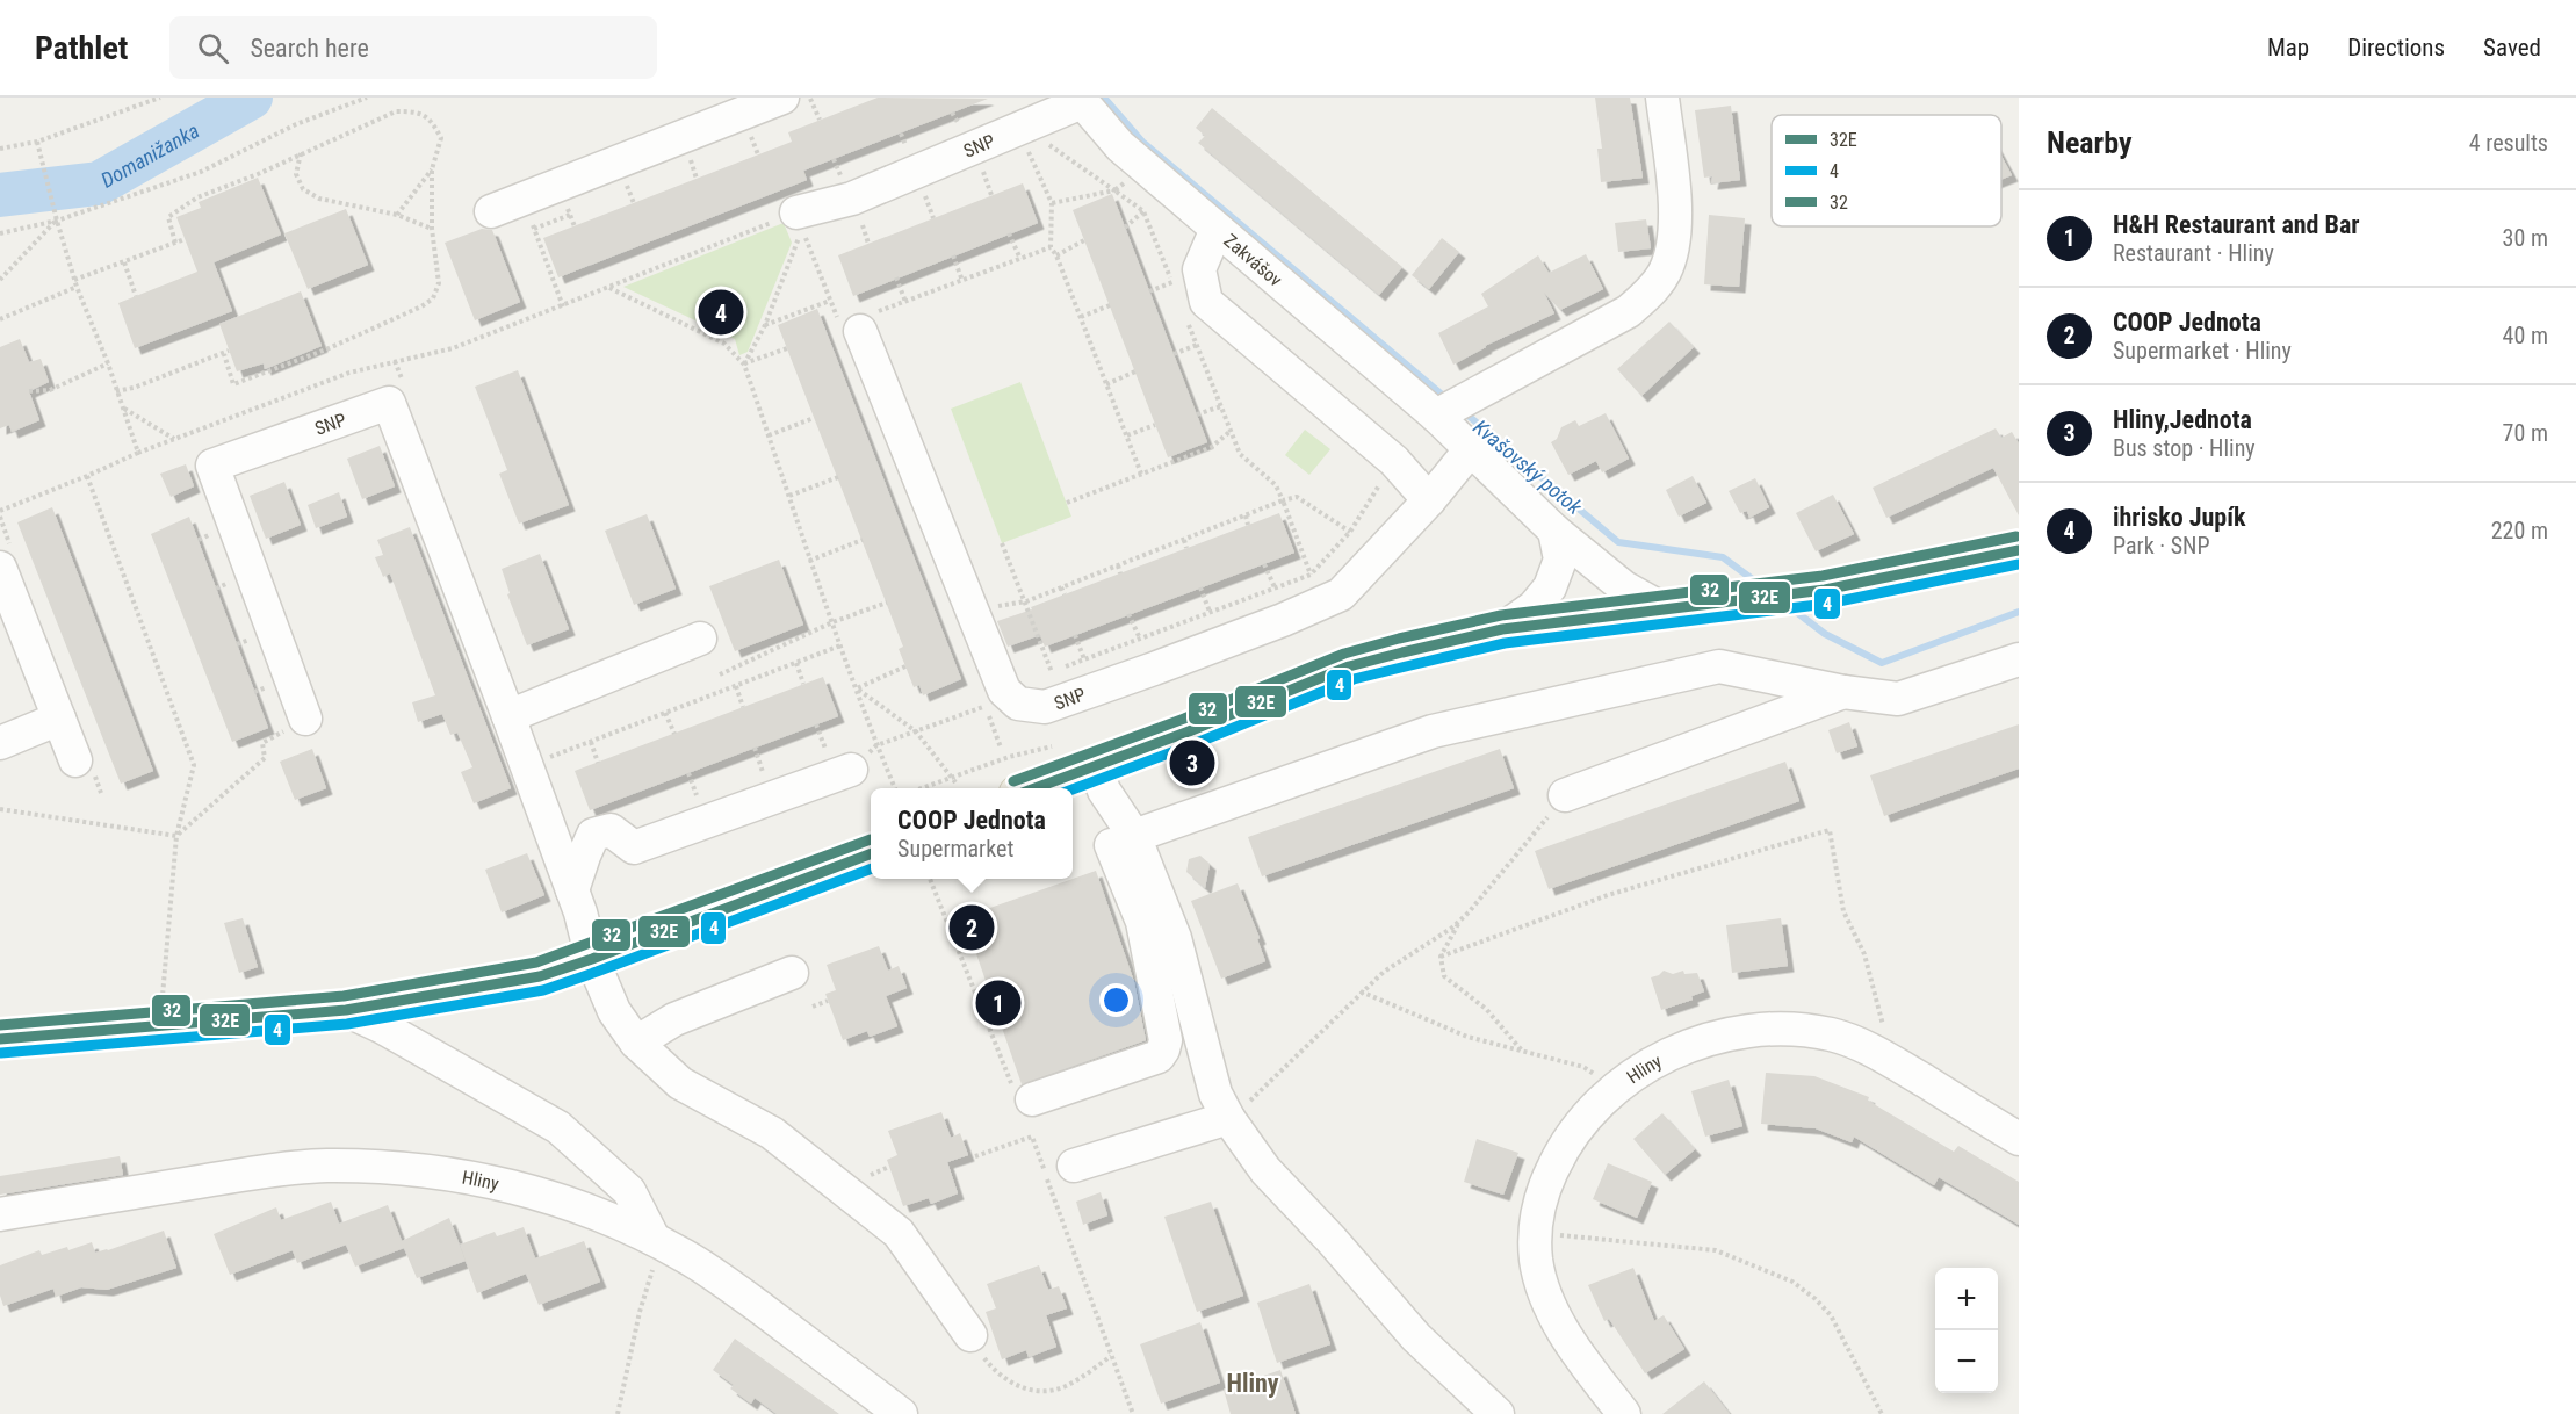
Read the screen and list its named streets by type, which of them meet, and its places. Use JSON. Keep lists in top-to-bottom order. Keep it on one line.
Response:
{"streets":{"street":["SNP","Zakvášov","Hliny"]},"crossings":[["SNP","Zakvášov"]],"districts":["Hliny"],"water":["Domanižanka","Kvašovský potok"],"lines":["transit line 32","transit line 32E","transit line 4"],"legend":["32E","4","32"],"page":{"header":"Pathlet","search":"Search here","nav":["Map","Directions","Saved"],"heading":["Nearby","4 results"],"list":[{"mark":"1","name":"H&H Restaurant and Bar","note":"Restaurant · Hliny","value":"30 m"},{"mark":"2","name":"COOP Jednota","note":"Supermarket · Hliny","value":"40 m"},{"mark":"3","name":"Hliny,Jednota","note":"Bus stop · Hliny","value":"70 m"},{"mark":"4","name":"ihrisko Jupík","note":"Park · SNP","value":"220 m"}],"pins":["4","3","2","1"],"popup":["COOP Jednota","Supermarket"],"map_buttons":["+","−"]}}
